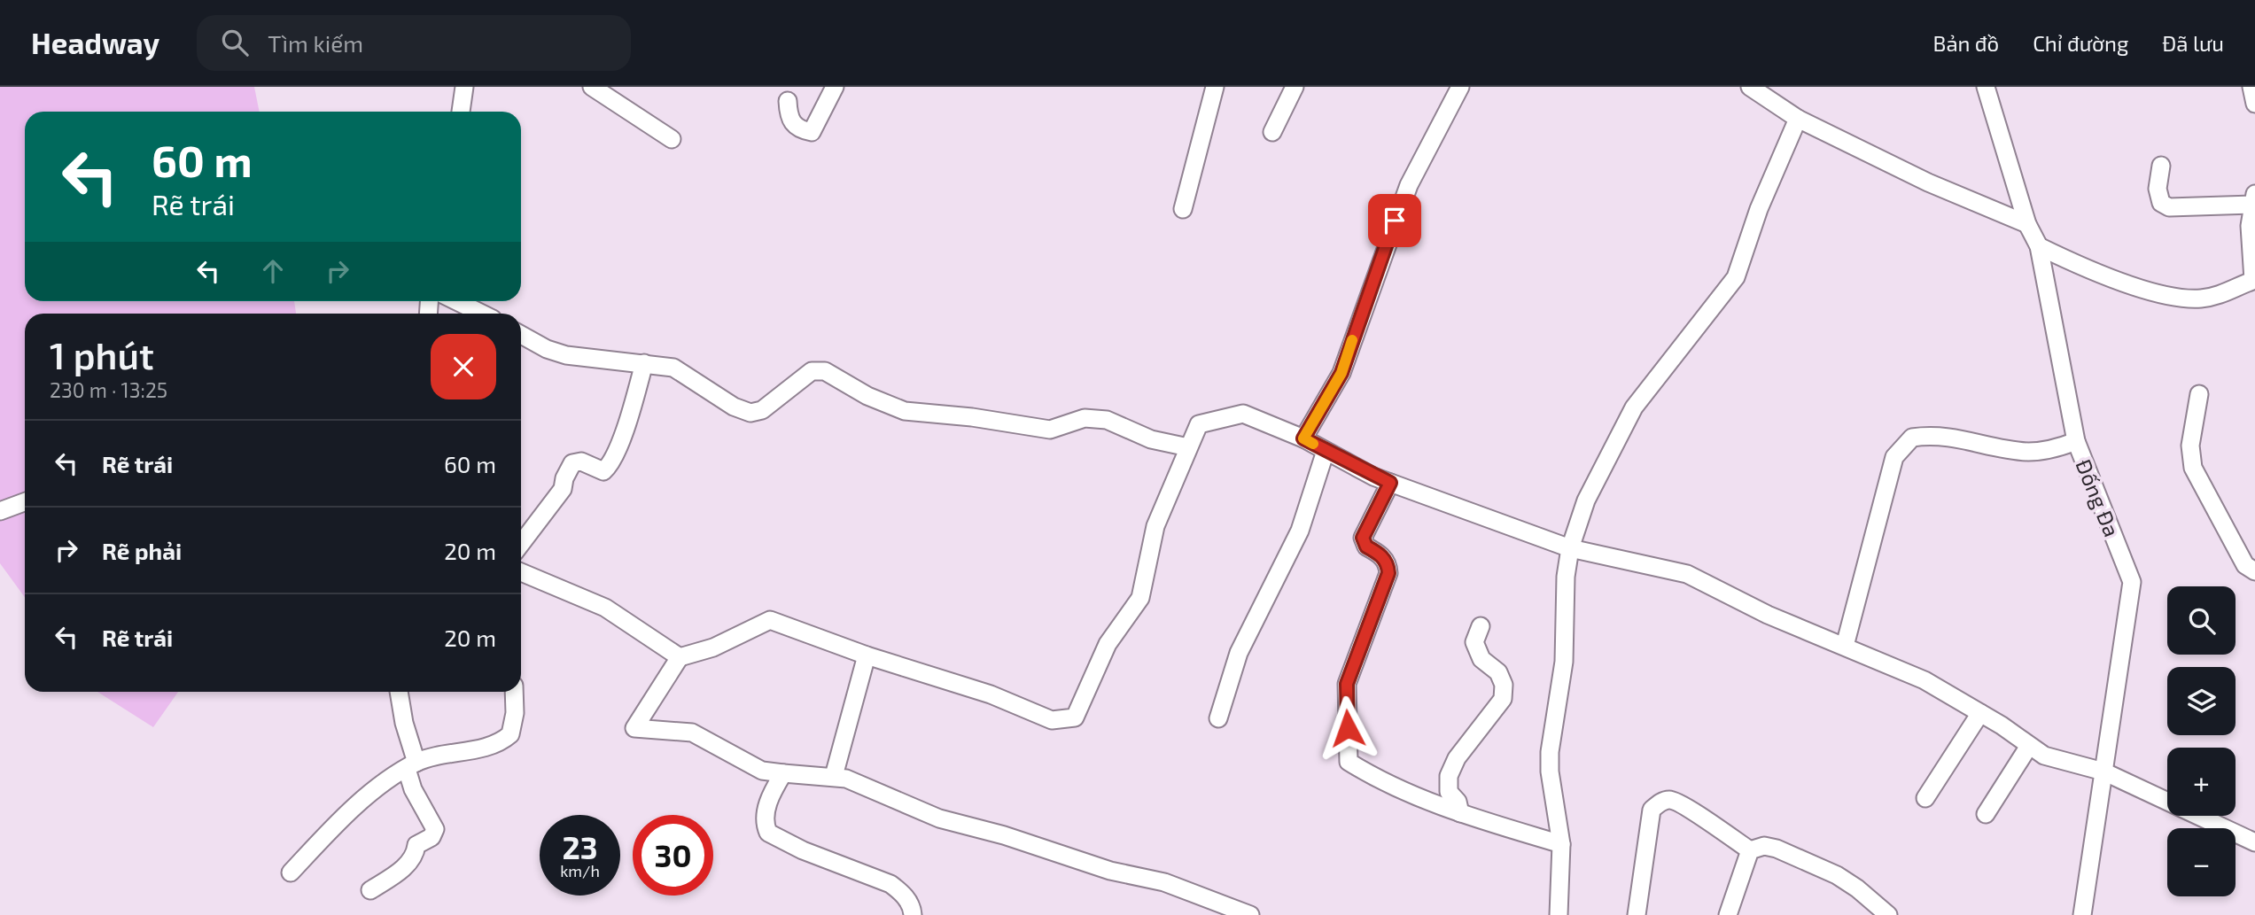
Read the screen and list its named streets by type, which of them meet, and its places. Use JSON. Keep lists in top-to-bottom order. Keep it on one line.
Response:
{"streets":{"street":["Đống Đa"]},"page":{"header":"Headway","search":"Tìm kiếm","nav":["Bản đồ","Chỉ đường","Đã lưu"],"turn":["60 m","Rẽ trái"],"heading":["1 phút","230 m · 13:25"],"list":[{"name":"Rẽ trái","value":"60 m"},{"name":"Rẽ phải","value":"20 m"},{"name":"Rẽ trái","value":"20 m"}],"map_buttons":["+","−"],"speed":"23 km/h","limit":"30"}}
